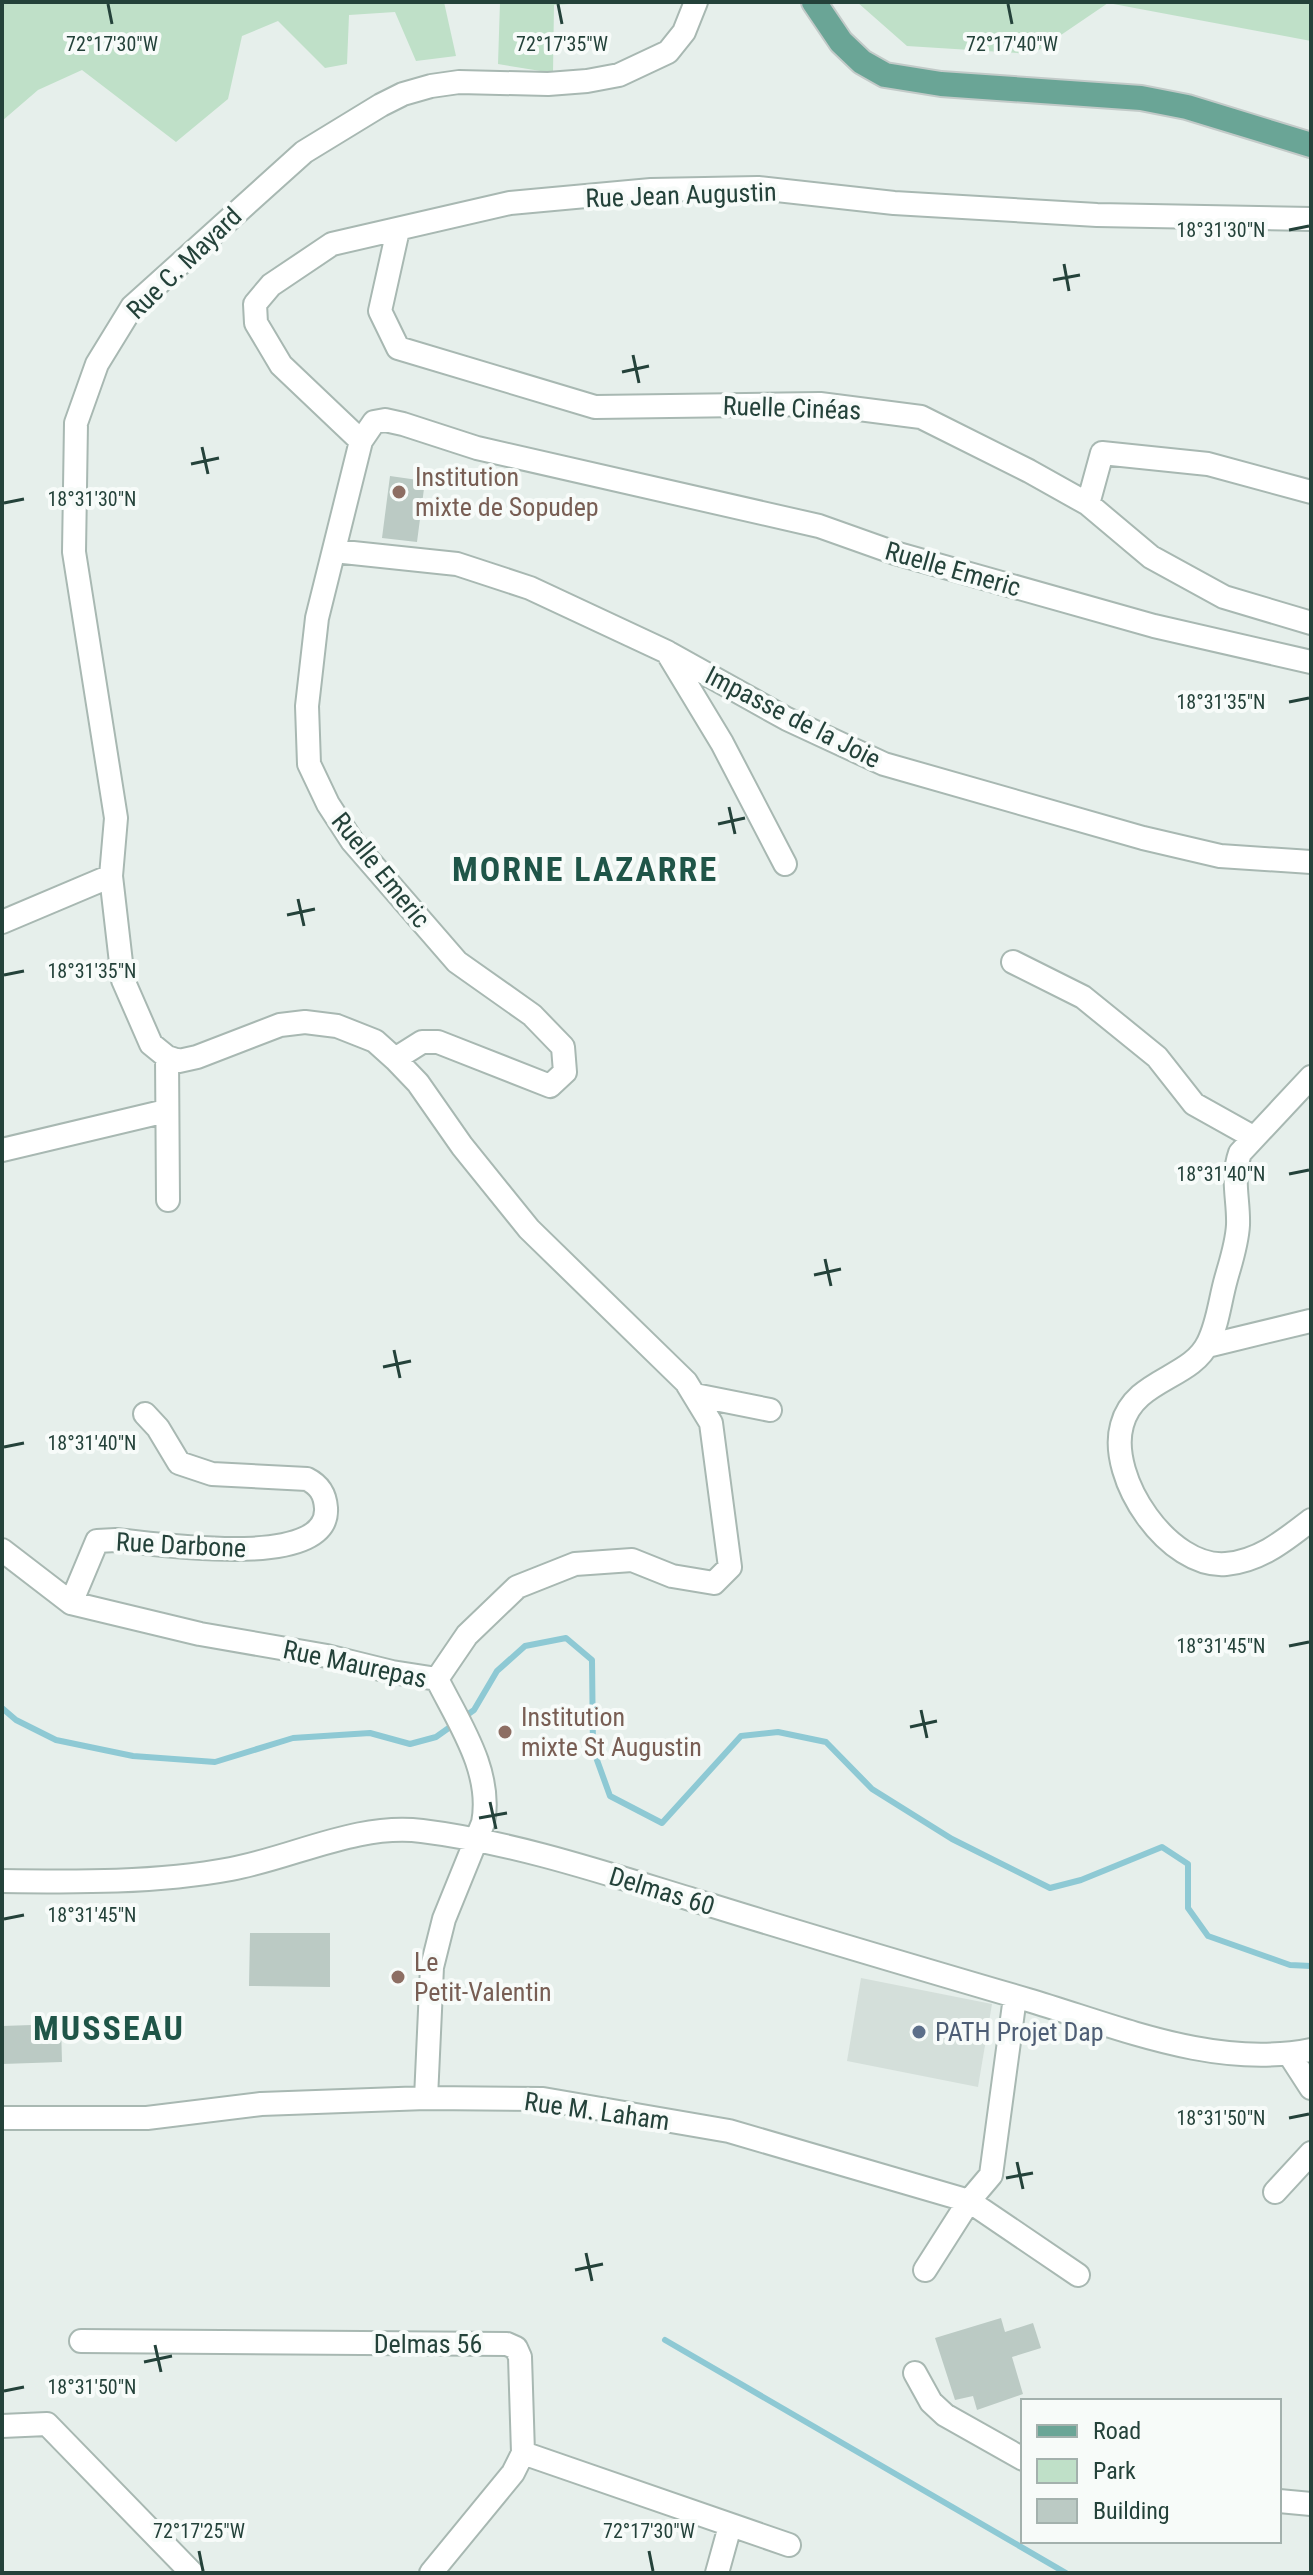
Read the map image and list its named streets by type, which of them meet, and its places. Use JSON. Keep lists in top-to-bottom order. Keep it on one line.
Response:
{"streets":{"street":["Rue Jean Augustin","Rue C. Mayard","Ruelle Cinéas","Ruelle Emeric","Impasse de la Joie","Rue Darbone","Rue Maurepas","Delmas 60","Rue M. Laham","Delmas 56"]},"crossings":[["Rue Jean Augustin","Ruelle Cinéas"],["Rue Jean Augustin","Ruelle Emeric"],["Ruelle Emeric","Impasse de la Joie"],["Rue Darbone","Rue Maurepas"],["Rue Maurepas","Delmas 60"],["Rue Maurepas","Rue M. Laham"]],"districts":["MORNE LAZARRE","MUSSEAU"],"places":["Institution mixte de Sopudep","Institution mixte St Augustin","Le Petit-Valentin","PATH Projet Dap"],"legend":["Road","Park","Building"],"coordinates":["72°17'30\"W","72°17'35\"W","72°17'40\"W","18°31'30\"N","18°31'35\"N","18°31'40\"N","18°31'45\"N","18°31'50\"N","72°17'25\"W"]}
